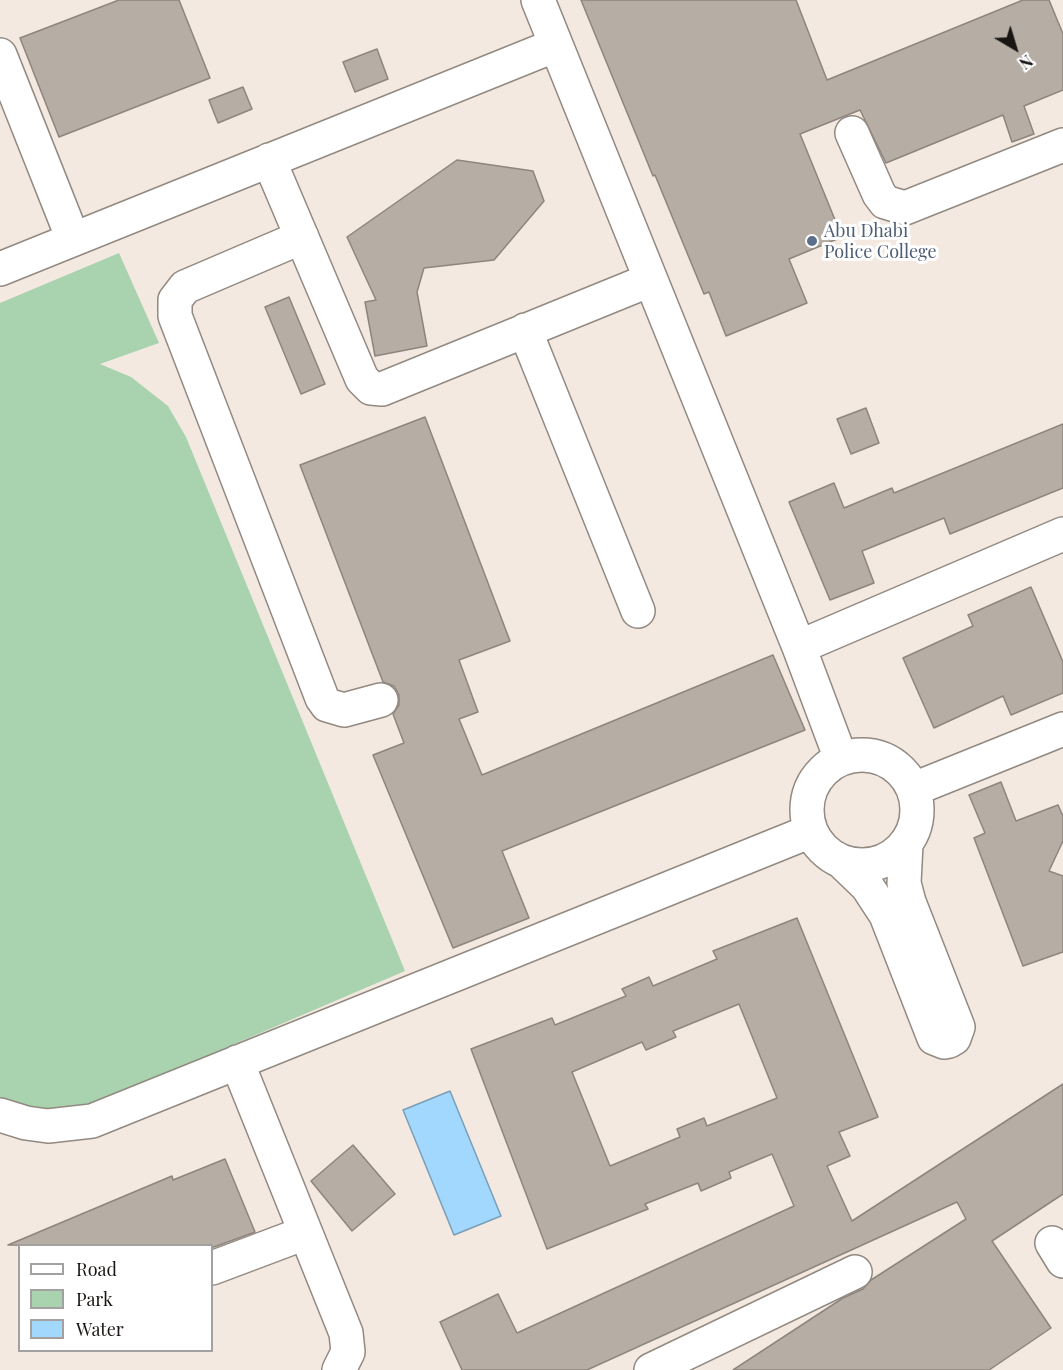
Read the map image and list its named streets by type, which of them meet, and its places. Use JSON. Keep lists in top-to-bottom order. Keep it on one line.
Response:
{"places":["Abu Dhabi Police College"],"legend":["Road","Park","Water"],"north":"bottom right"}
